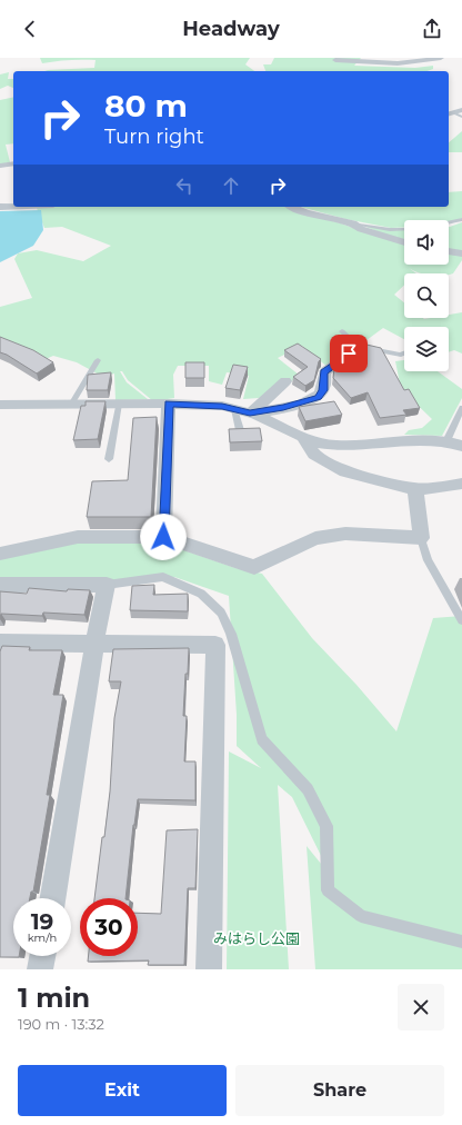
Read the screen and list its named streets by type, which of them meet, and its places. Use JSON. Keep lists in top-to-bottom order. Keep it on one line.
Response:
{"parks":["みはらし公園"],"page":{"header":"Headway","turn":["80 m","Turn right"],"speed":"19 km/h","limit":"30","heading":["1 min","190 m · 13:32"],"buttons":["Exit","Share"]}}
